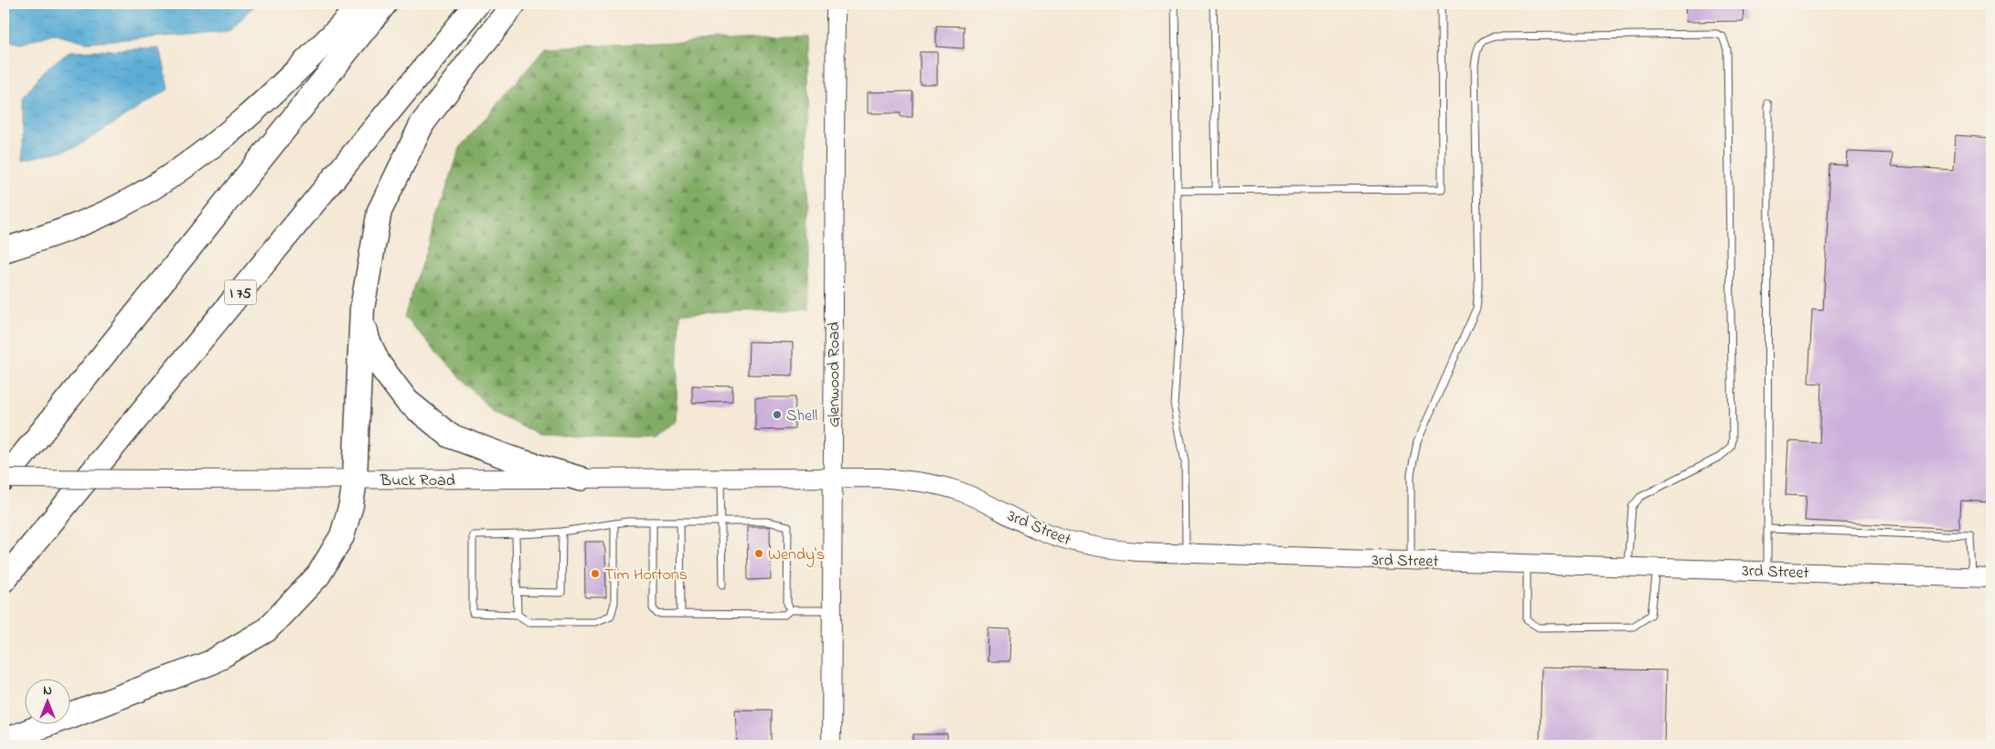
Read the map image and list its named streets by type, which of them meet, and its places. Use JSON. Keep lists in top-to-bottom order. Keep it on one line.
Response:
{"streets":{"highway":["I 75"],"street":["Glenwood Road","Buck Road","3rd Street"]},"crossings":[["Glenwood Road","Buck Road"],["Glenwood Road","3rd Street"],["Buck Road","3rd Street"]],"places":["Shell","Wendy's","Tim Hortons"],"north":"top"}
